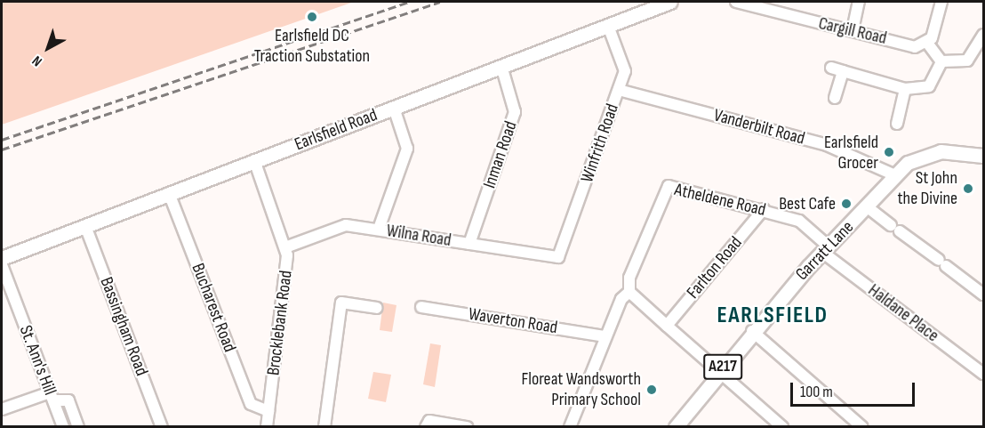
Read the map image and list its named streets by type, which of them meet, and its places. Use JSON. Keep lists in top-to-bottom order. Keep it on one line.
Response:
{"streets":{"main road":["Earlsfield Road","Garratt Lane","A217"],"street":["Cargill Road","Vanderbilt Road","Winfrith Road","Inman Road","Atheldene Road","Wilna Road","Farlton Road","Bucharest Road","Haldane Place","Waverton Road","Brocklebank Road","Bassingham Road","St. Ann's Hill"]},"crossings":[["Vanderbilt Road","Winfrith Road"],["Vanderbilt Road","Garratt Lane"],["Earlsfield Road","Winfrith Road"],["Earlsfield Road","Inman Road"],["Earlsfield Road","Bucharest Road"],["Earlsfield Road","Brocklebank Road"],["Earlsfield Road","Bassingham Road"],["Winfrith Road","Wilna Road"],["Inman Road","Wilna Road"],["Atheldene Road","Garratt Lane"],["Atheldene Road","Farlton Road"],["Atheldene Road","Haldane Place"],["Atheldene Road","Waverton Road"],["Wilna Road","Brocklebank Road"],["Garratt Lane","Haldane Place"],["Bucharest Road","Brocklebank Road"]],"districts":["EARLSFIELD"],"places":["Earlsfield DC Traction Substation","Earlsfield Grocer","St John the Divine","Best Cafe","Floreat Wandsworth Primary School"],"scale_bar":"100 m","north":"bottom left"}
